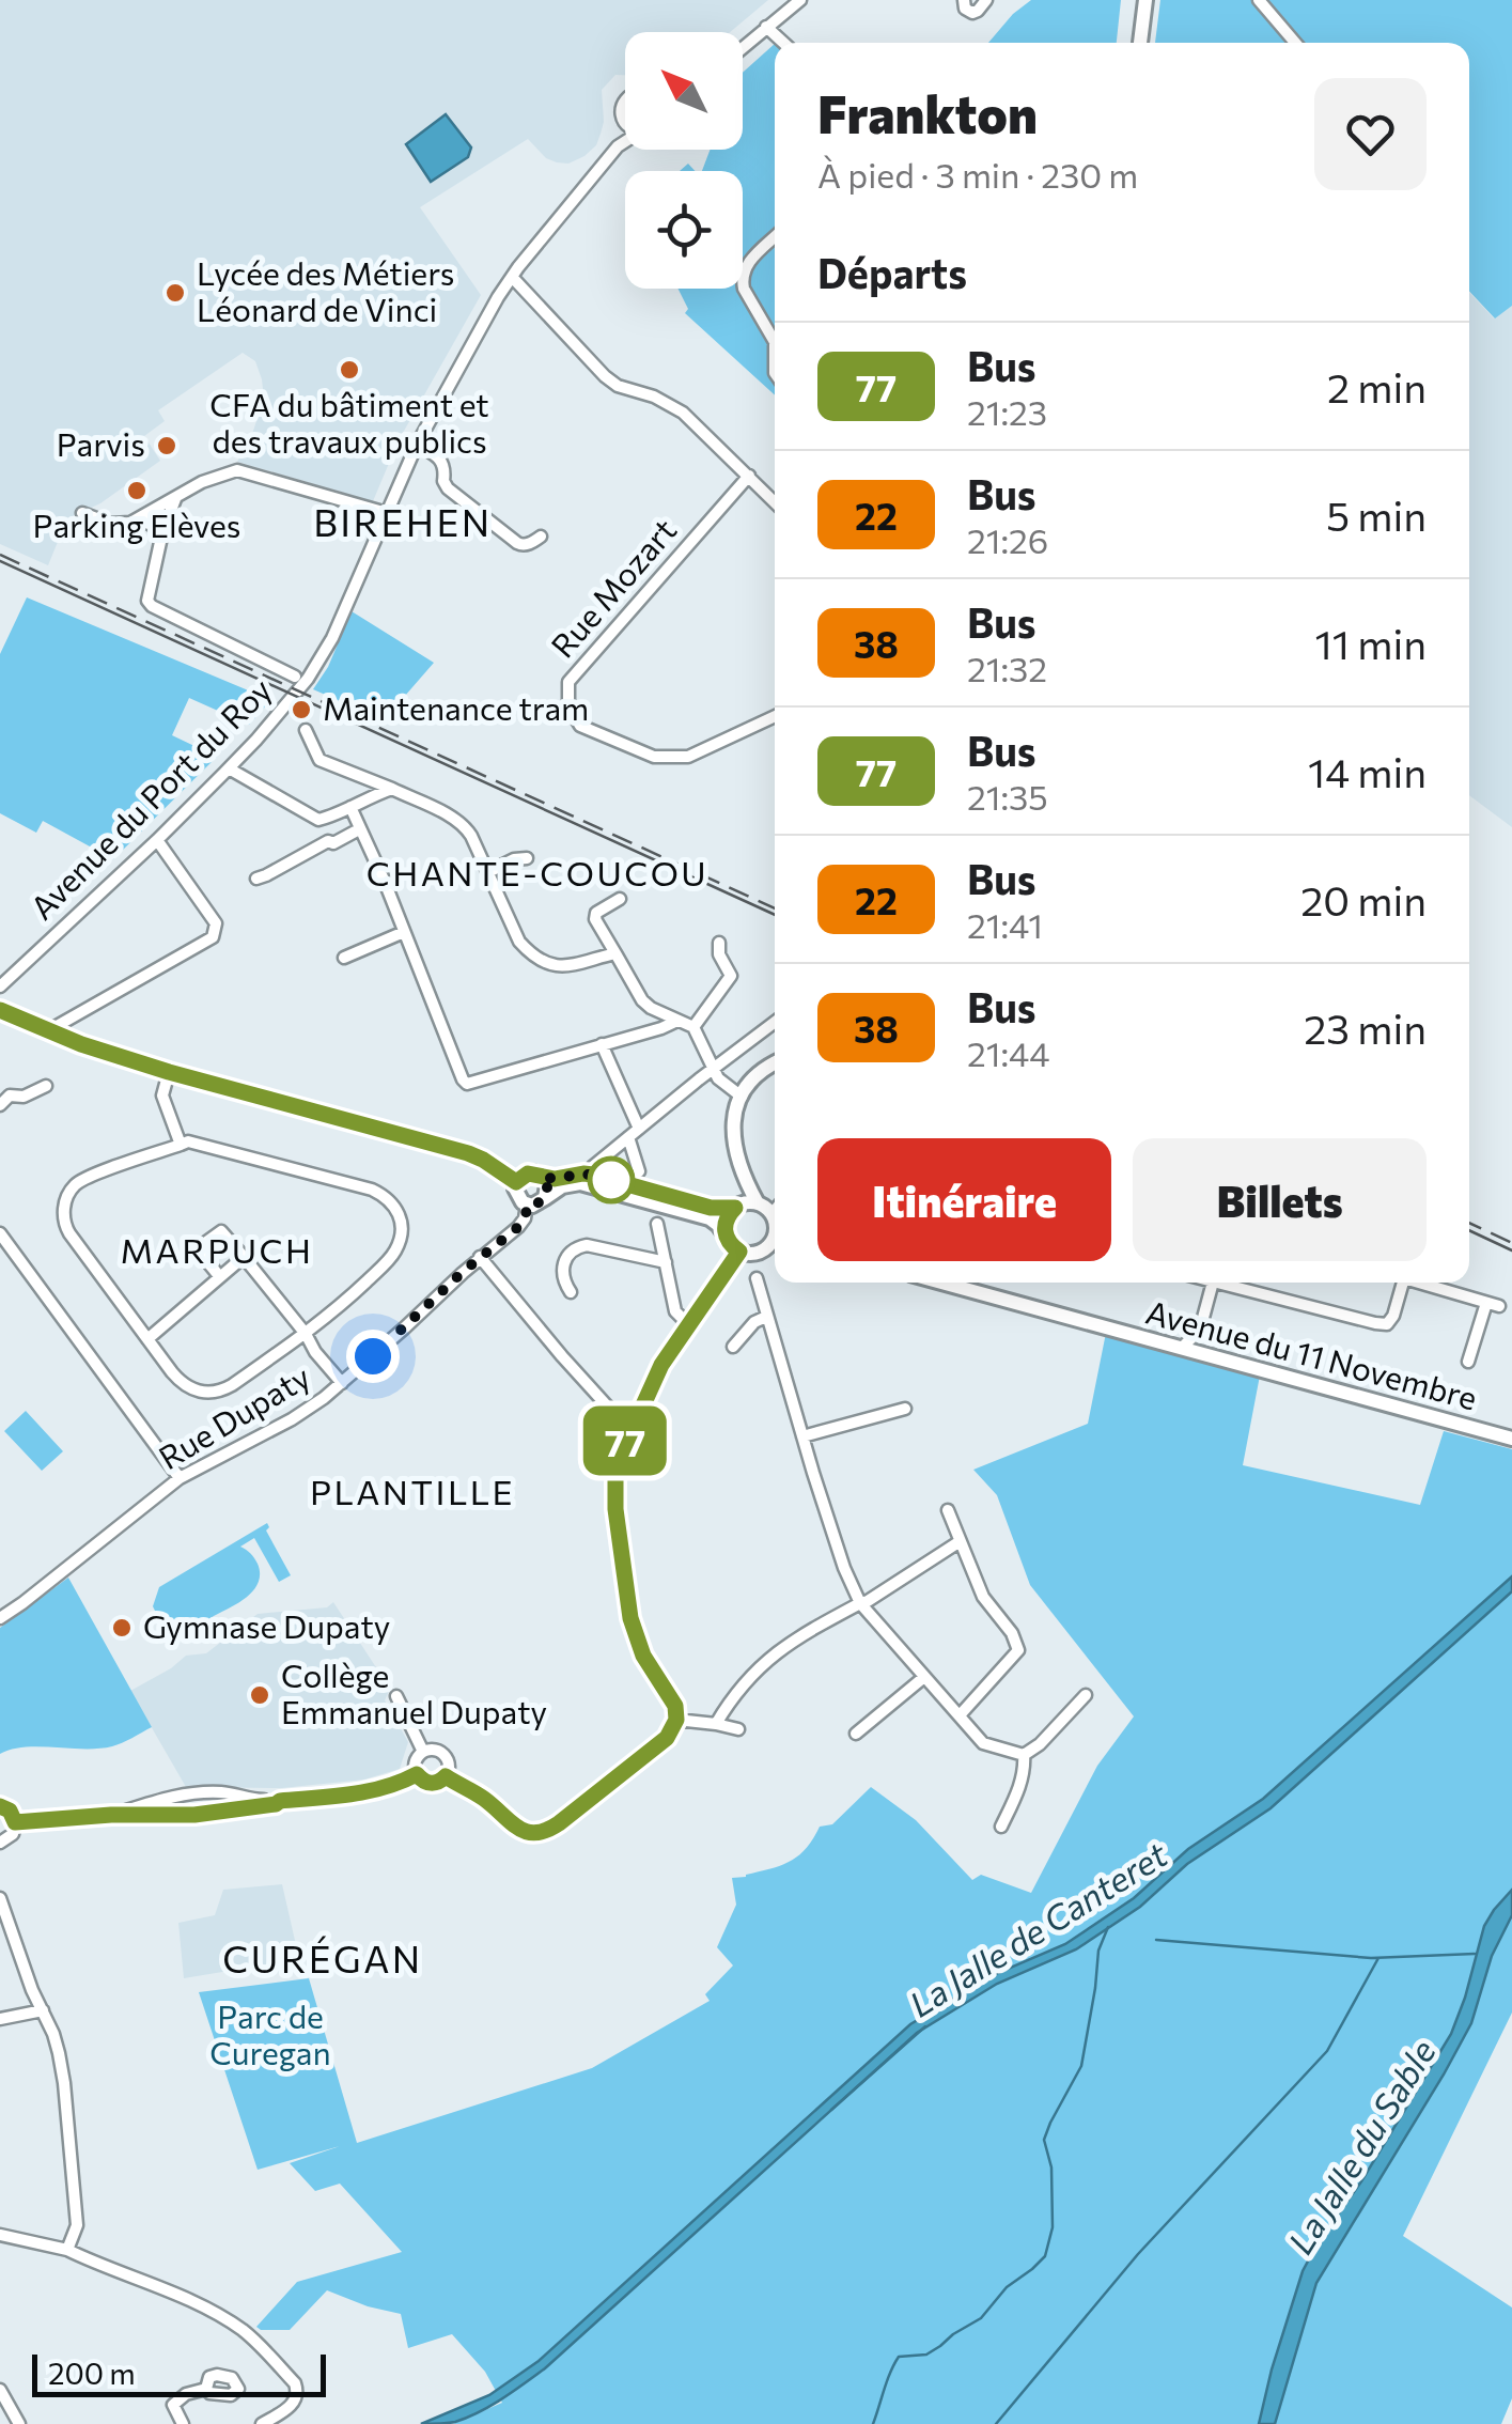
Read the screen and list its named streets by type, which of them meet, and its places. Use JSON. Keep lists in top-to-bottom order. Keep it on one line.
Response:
{"streets":{"main road":["Avenue du 11 Novembre"],"street":["Rue Mozart","Avenue du Port du Roy","Rue Dupaty"]},"districts":["BIREHEN","CHANTE-COUCOU","MARPUCH","PLANTILLE","CURÉGAN"],"water":["La Jalle de Canteret","La Jalle du Sable"],"parks":["Parc de Curegan"],"places":["Lycée des Métiers Léonard de Vinci","CFA du bâtiment et des travaux publics","Parvis","Parking Elèves","Maintenance tram","Gymnase Dupaty","Collège Emmanuel Dupaty"],"lines":["bus line 77"],"scale_bar":"200 m","north":"top left","page":{"on_map":"77","heading":[["Frankton","À pied · 3 min · 230 m"],"Départs"],"list":[{"mark":"77","name":"Bus","note":"21:23","value":"2 min"},{"mark":"22","name":"Bus","note":"21:26","value":"5 min"},{"mark":"38","name":"Bus","note":"21:32","value":"11 min"},{"mark":"77","name":"Bus","note":"21:35","value":"14 min"},{"mark":"22","name":"Bus","note":"21:41","value":"20 min"},{"mark":"38","name":"Bus","note":"21:44","value":"23 min"}],"buttons":["Itinéraire","Billets"],"scale":"200 m"}}
